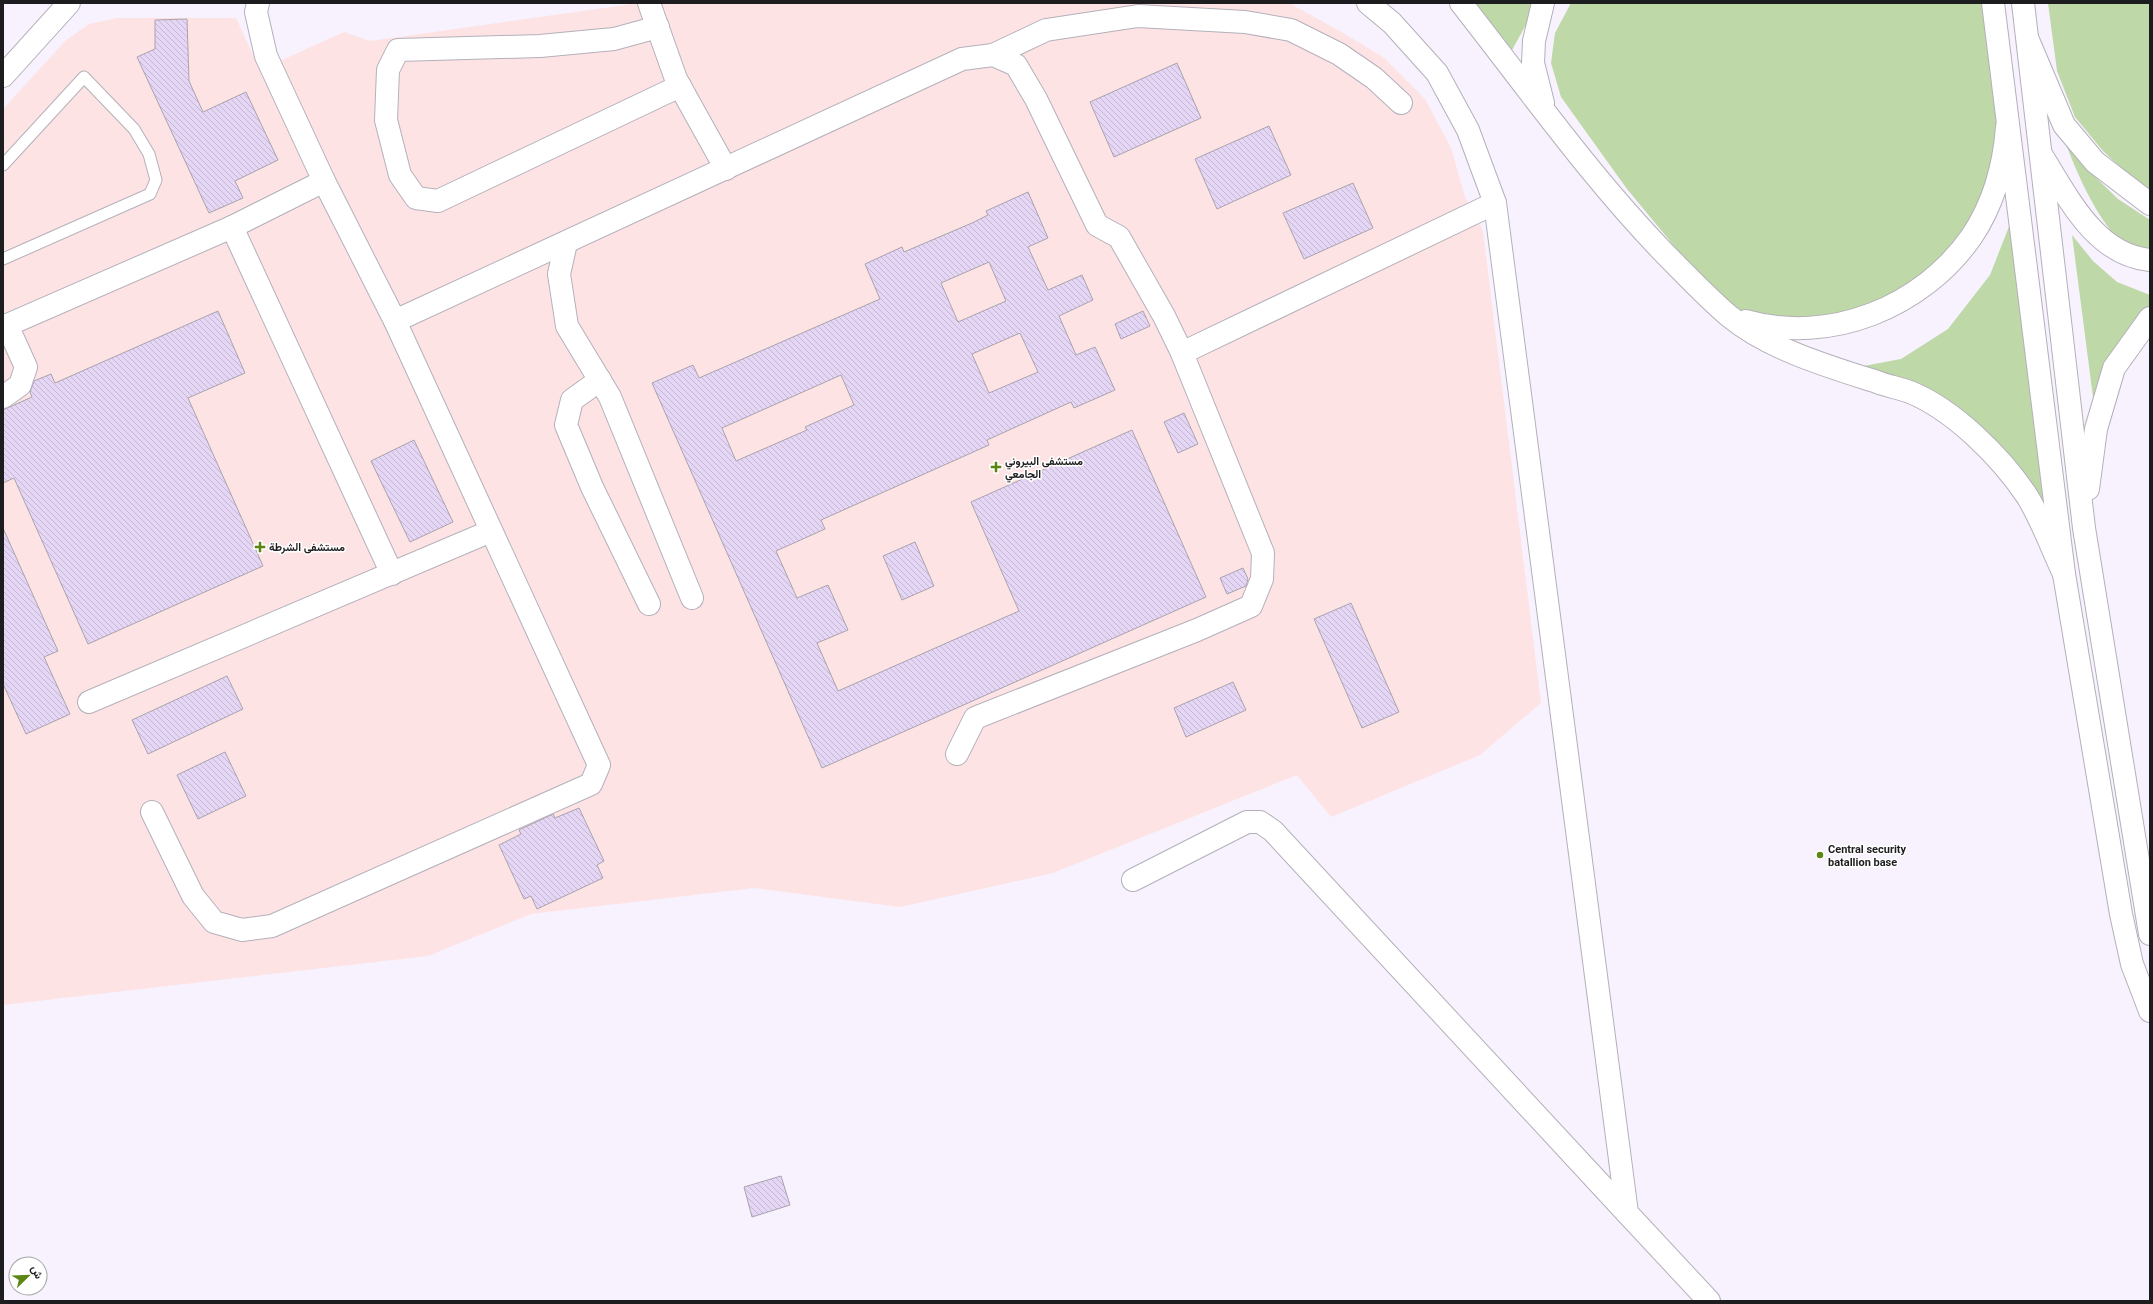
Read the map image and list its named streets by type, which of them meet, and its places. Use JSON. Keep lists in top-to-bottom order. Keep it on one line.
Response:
{"places":{"health":["مستشفى البيروني الجامعي","مستشفى الشرطة"],"other":["Central security batallion base"]},"north":"top right"}
